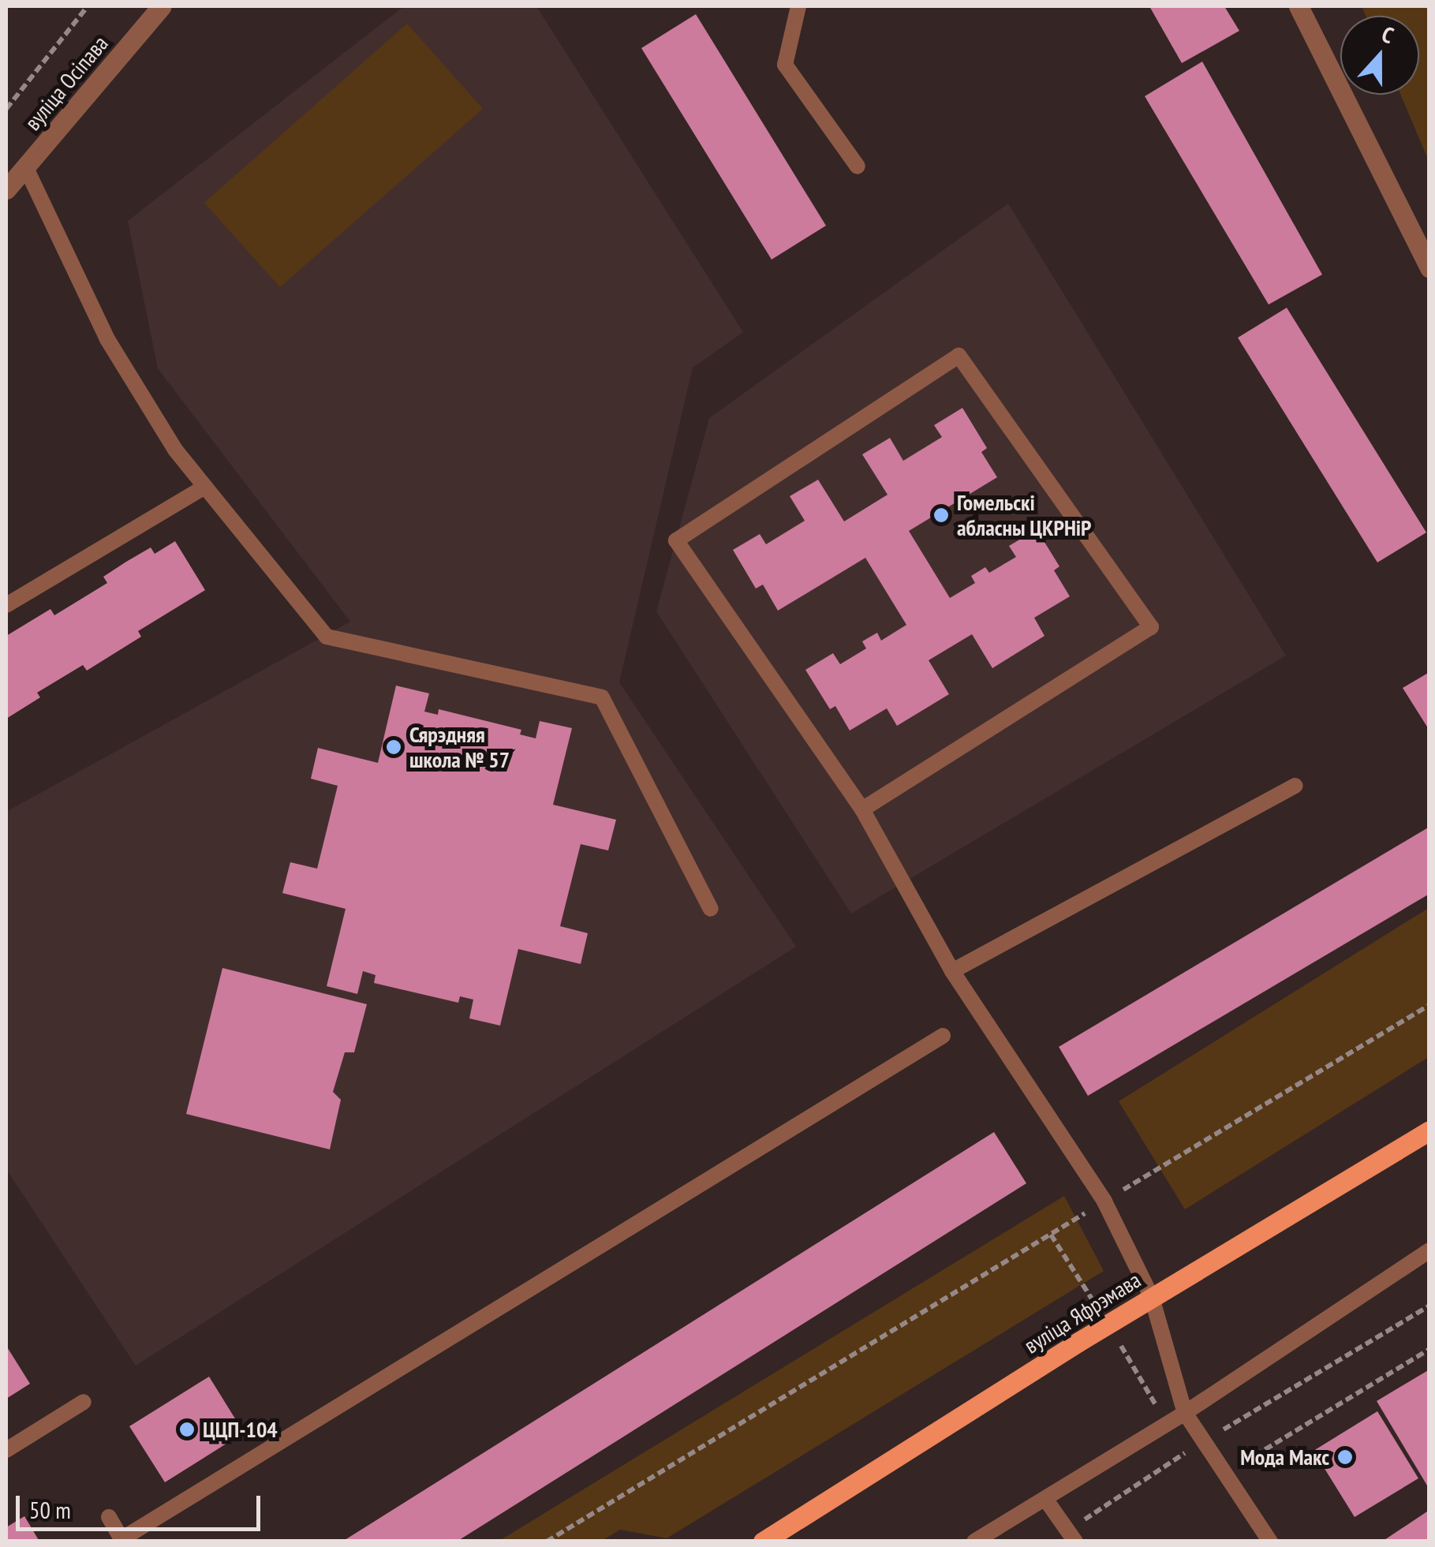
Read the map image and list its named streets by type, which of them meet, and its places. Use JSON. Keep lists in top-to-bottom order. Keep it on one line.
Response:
{"streets":{"main road":["вуліца Яфрэмава"],"street":["вуліца Осіпава"]},"places":["Гомельскі абласны ЦКРНіР","Сярэдняя школа № 57","ЦЦП-104","Мода Макс"],"scale_bar":"50 m","north":"top"}
